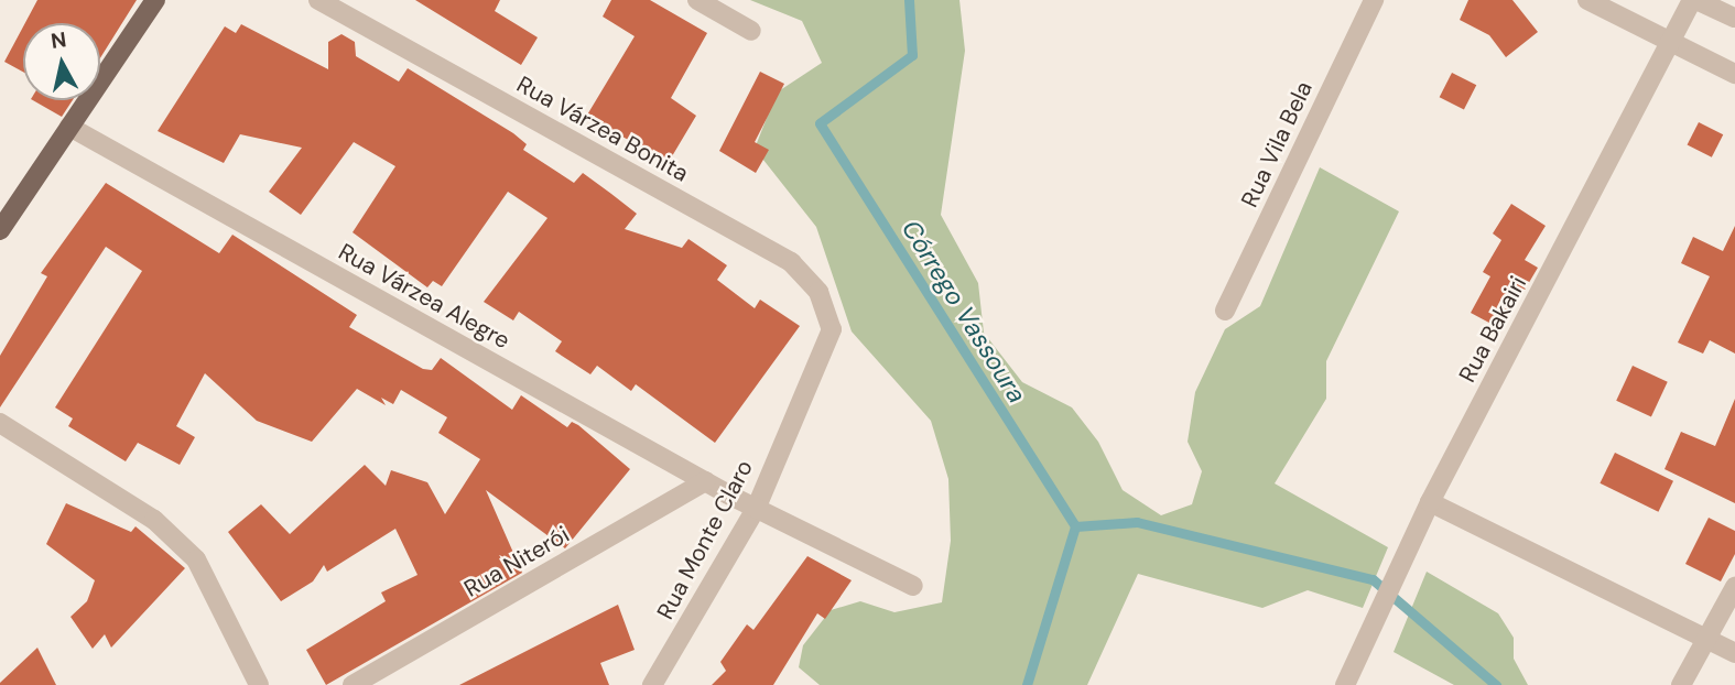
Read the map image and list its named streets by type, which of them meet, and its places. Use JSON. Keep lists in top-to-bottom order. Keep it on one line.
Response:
{"streets":{"street":["Rua Várzea Bonita","Rua Vila Bela","Rua Várzea Alegre","Rua Bakairi","Rua Monte Claro","Rua Niterói"]},"crossings":[["Rua Várzea Bonita","Rua Monte Claro"],["Rua Várzea Alegre","Rua Monte Claro"],["Rua Várzea Alegre","Rua Niterói"]],"water":["Córrego Vassoura"],"north":"top"}
